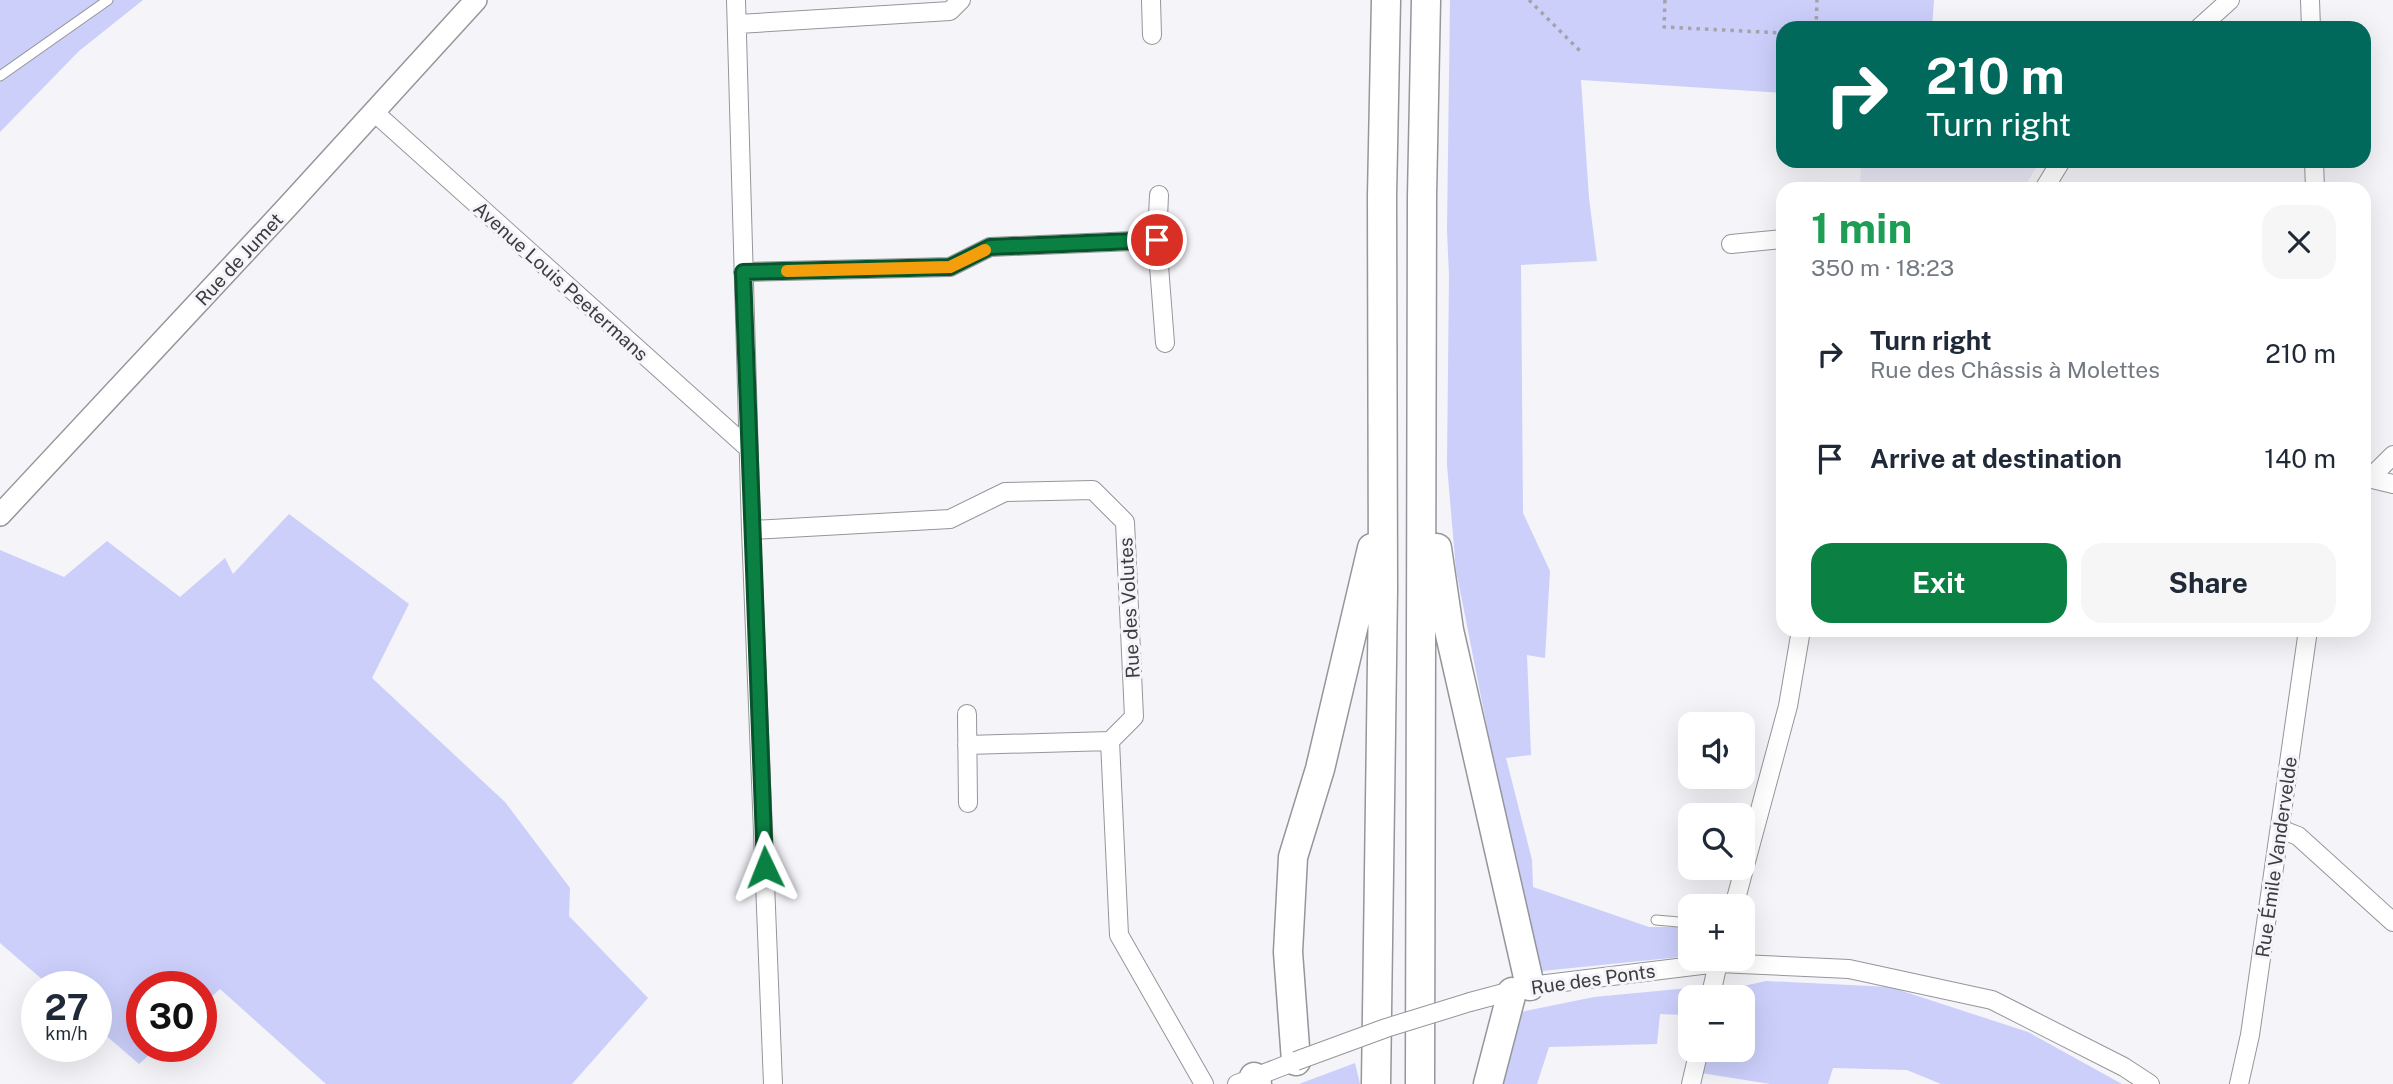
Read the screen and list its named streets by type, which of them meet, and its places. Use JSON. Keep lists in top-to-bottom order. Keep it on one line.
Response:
{"streets":{"street":["Rue de Jumet","Avenue Louis Peetermans","Rue des Volutes","Rue Émile Vandervelde","Rue des Ponts"]},"crossings":[["Rue de Jumet","Avenue Louis Peetermans"]],"page":{"turn":["210 m","Turn right"],"heading":["1 min","350 m · 18:23"],"list":[{"name":"Turn right","note":"Rue des Châssis à Molettes","value":"210 m"},{"name":"Arrive at destination","value":"140 m"}],"buttons":["Exit","Share"],"map_buttons":["+","−"],"speed":"27 km/h","limit":"30"}}
